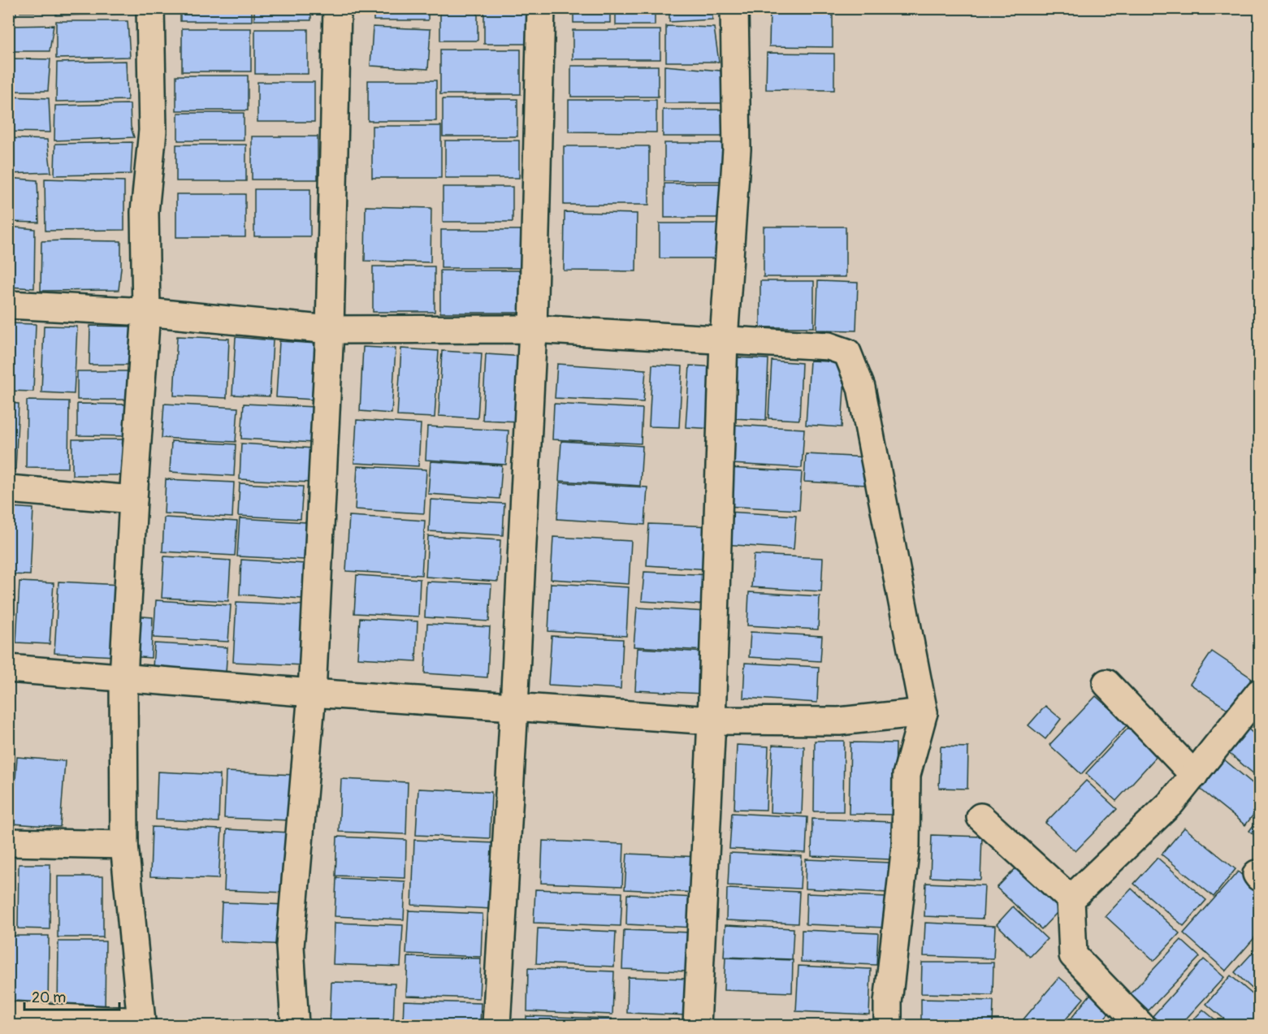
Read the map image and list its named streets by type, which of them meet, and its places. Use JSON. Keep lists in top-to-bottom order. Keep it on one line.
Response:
{"scale_bar":"20 m"}
